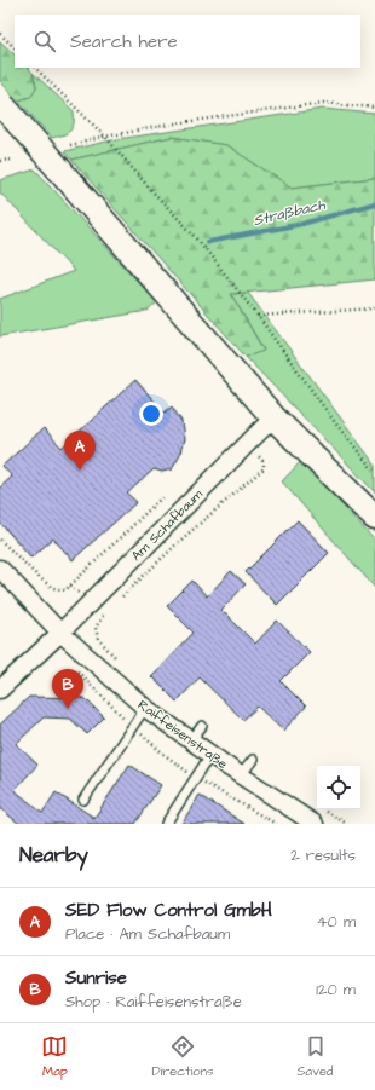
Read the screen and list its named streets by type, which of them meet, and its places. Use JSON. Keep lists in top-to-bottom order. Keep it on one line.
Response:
{"streets":{"street":["Am Schafbaum","Raiffeisenstraße"]},"crossings":[["Am Schafbaum","Raiffeisenstraße"]],"water":["Straßbach"],"page":{"search":"Search here","pins":["A","B"],"heading":["Nearby","2 results"],"list":[{"mark":"A","name":"SED Flow Control GmbH","note":"Place · Am Schafbaum","value":"40 m"},{"mark":"B","name":"Sunrise","note":"Shop · Raiffeisenstraße","value":"120 m"}],"nav":["Map","Directions","Saved"]}}
